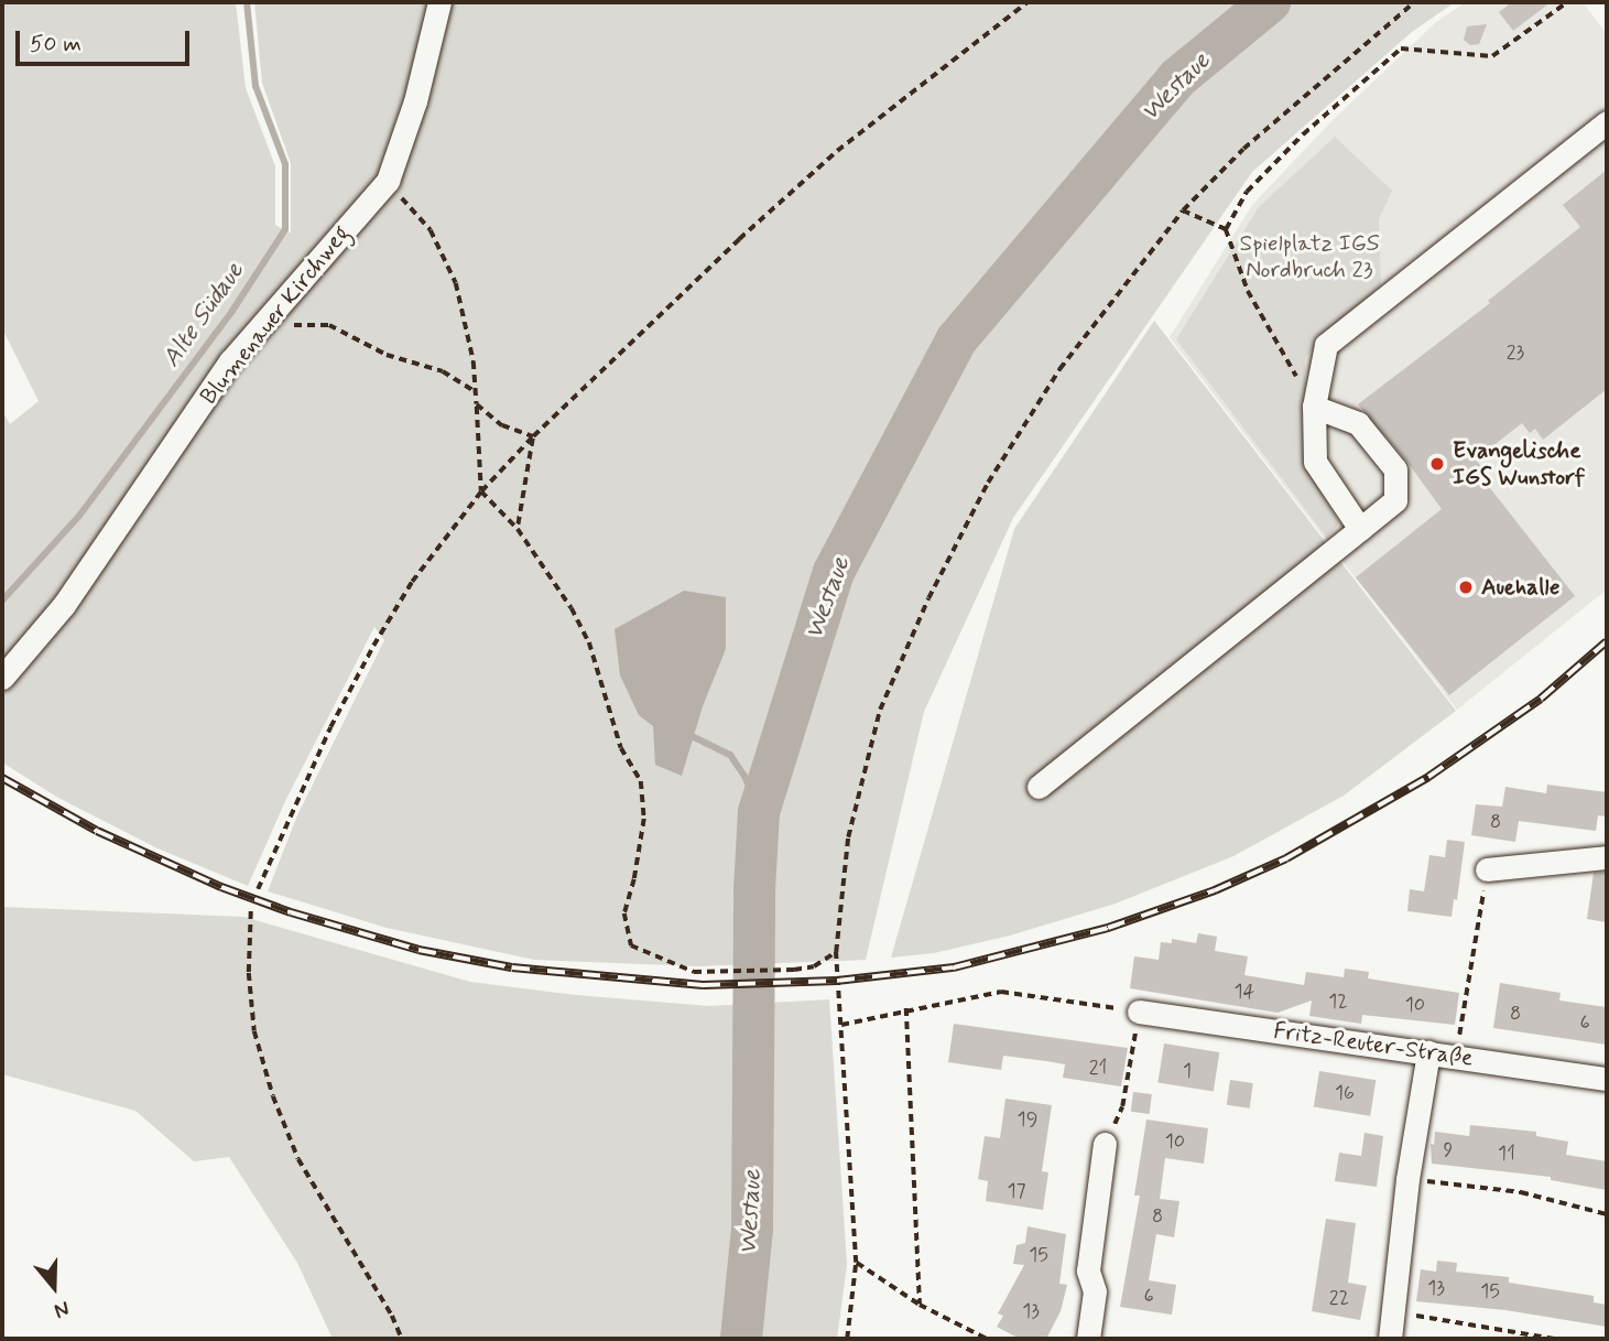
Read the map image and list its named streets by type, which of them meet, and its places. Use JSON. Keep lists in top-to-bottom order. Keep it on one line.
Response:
{"streets":{"street":["Blumenauer Kirchweg","Fritz-Reuter-Straße"]},"water":["Westaue","Alte Südaue"],"parks":["Spielplatz IGS Nordbruch 23"],"places":["Evangelische IGS Wunstorf","Auehalle"],"house_numbers":["23","8","14","12","10","8","6","21","1","16","19","10","9","11","17","8","15","13","15","6","22","13"],"scale_bar":"50 m","north":"bottom"}
